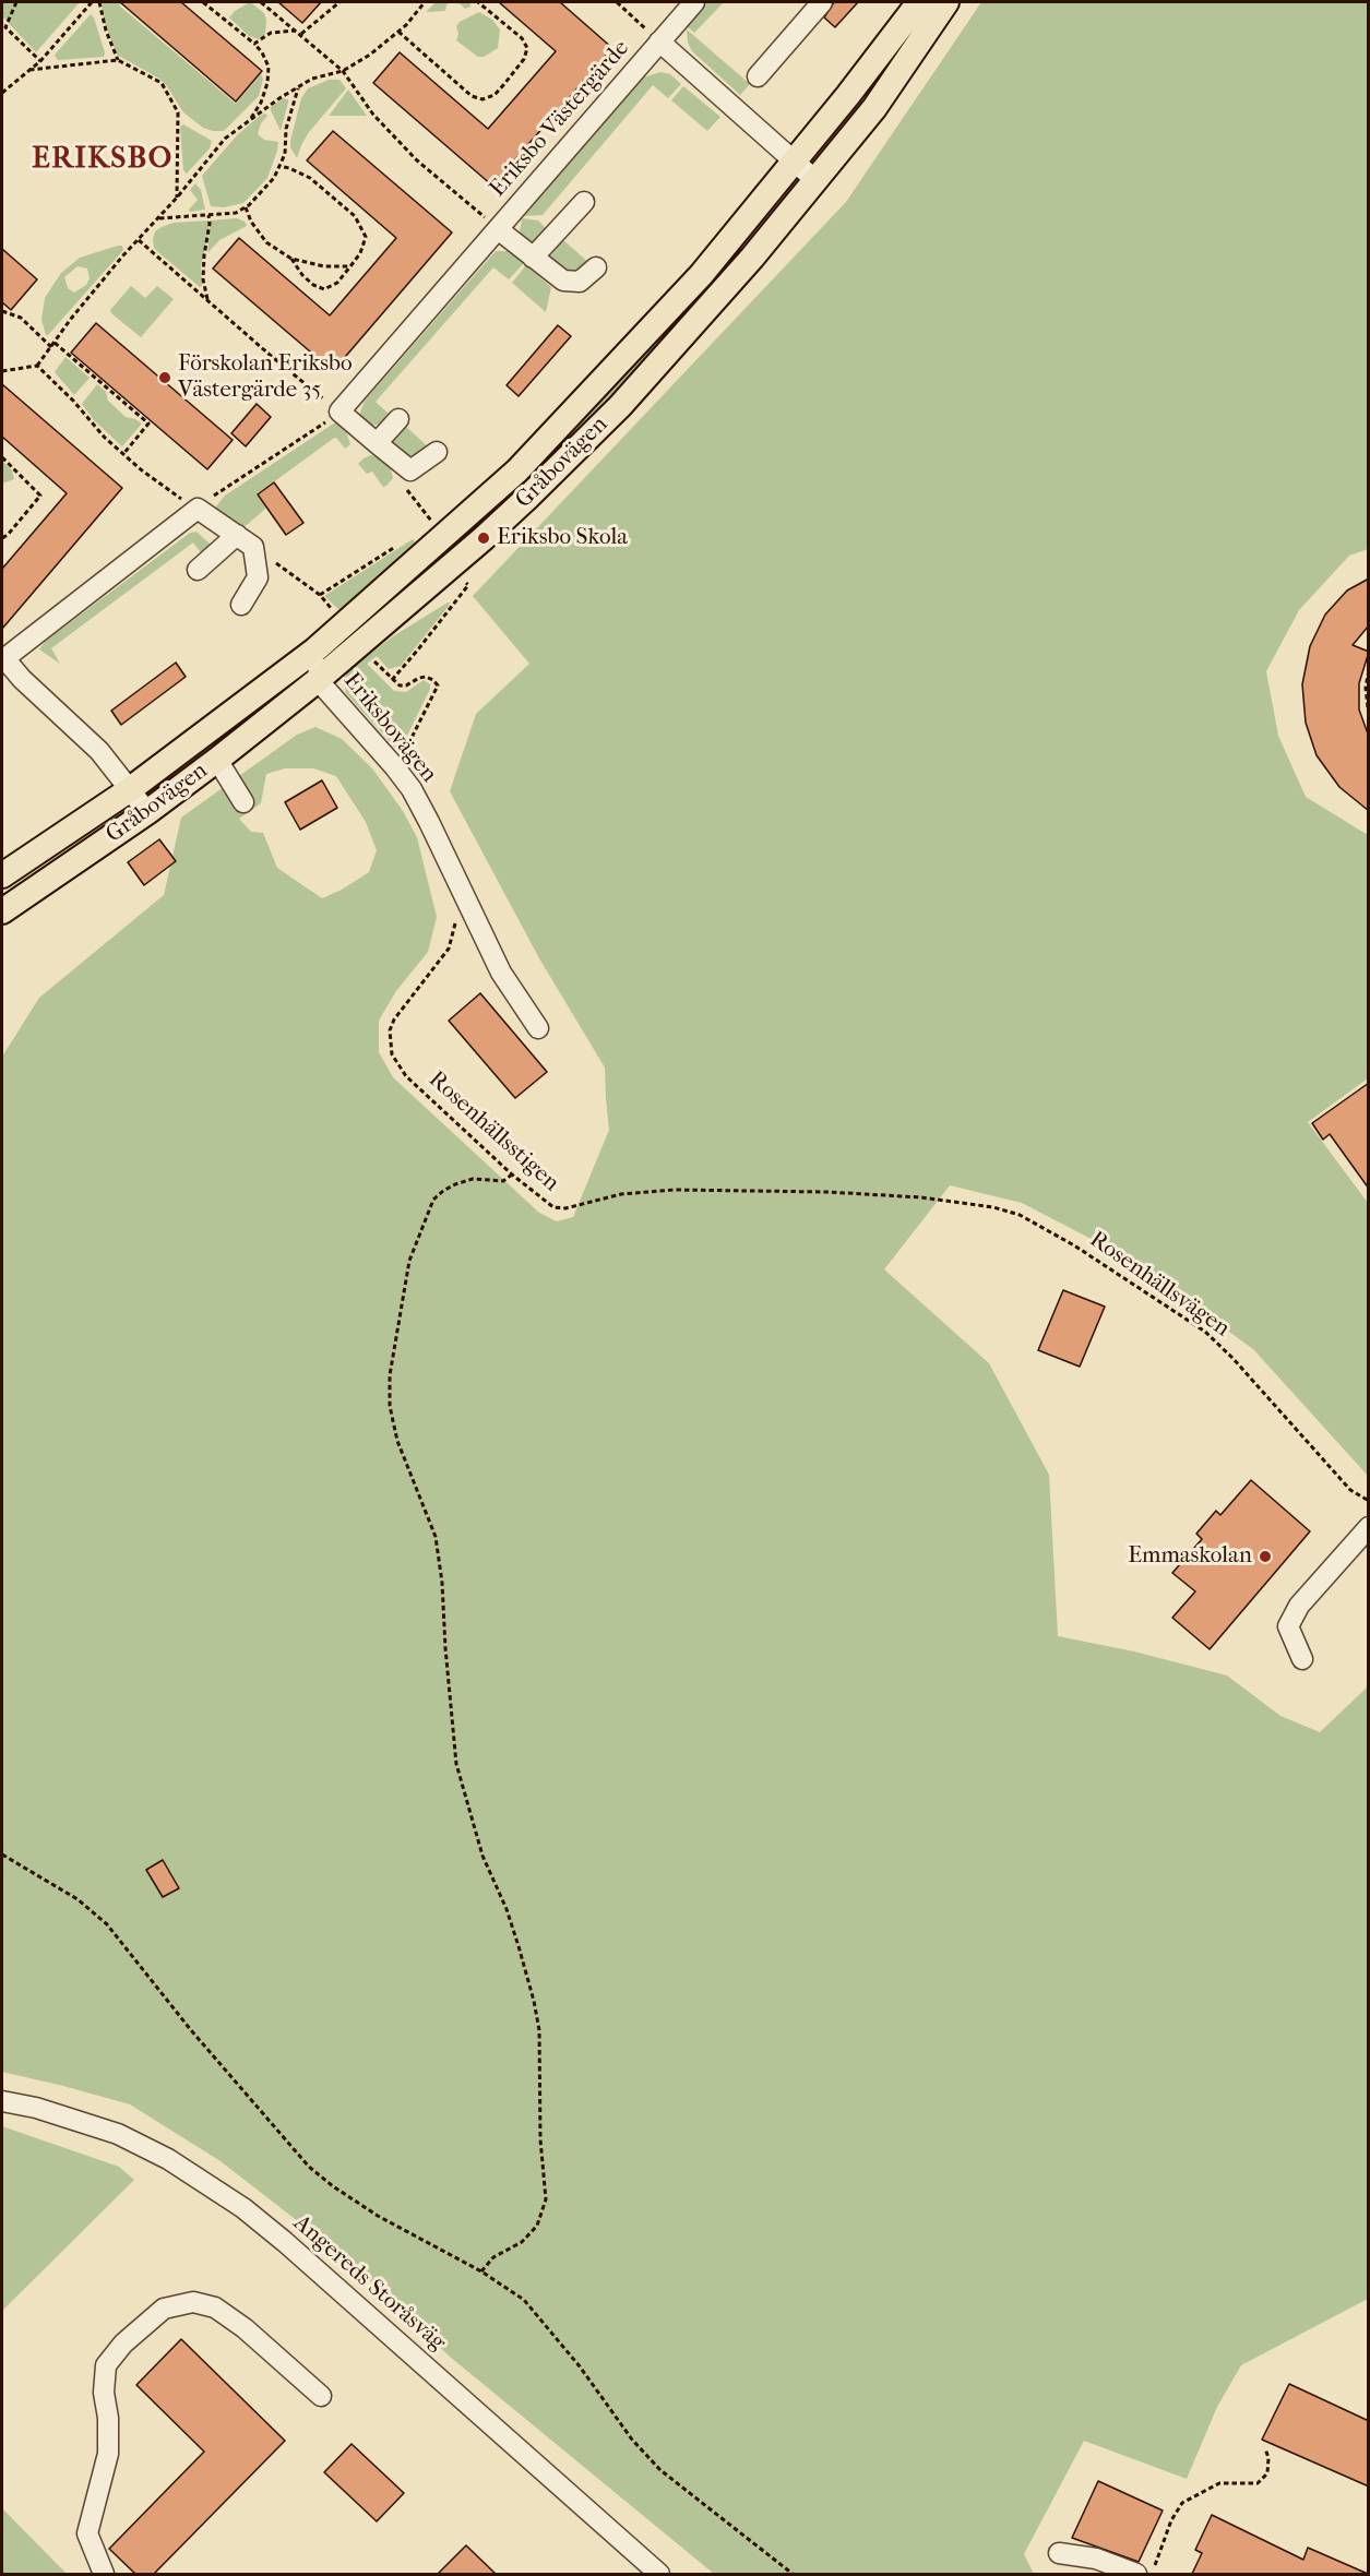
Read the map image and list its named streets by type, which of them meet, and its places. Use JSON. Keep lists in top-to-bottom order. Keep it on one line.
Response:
{"streets":{"main road":["Gråbovägen"],"street":["Eriksbo Västergärde","Eriksbovägen","Angereds Storåsväg"],"path":["Rosenhällsstigen","Rosenhällsvägen"]},"crossings":[["Eriksbo Västergärde","Gråbovägen"],["Gråbovägen","Eriksbovägen"],["Eriksbovägen","Rosenhällsstigen"],["Rosenhällsstigen","Rosenhällsvägen"]],"districts":["ERIKSBO"],"places":["Förskolan Eriksbo Västergärde 35","Eriksbo Skola","Emmaskolan"]}
